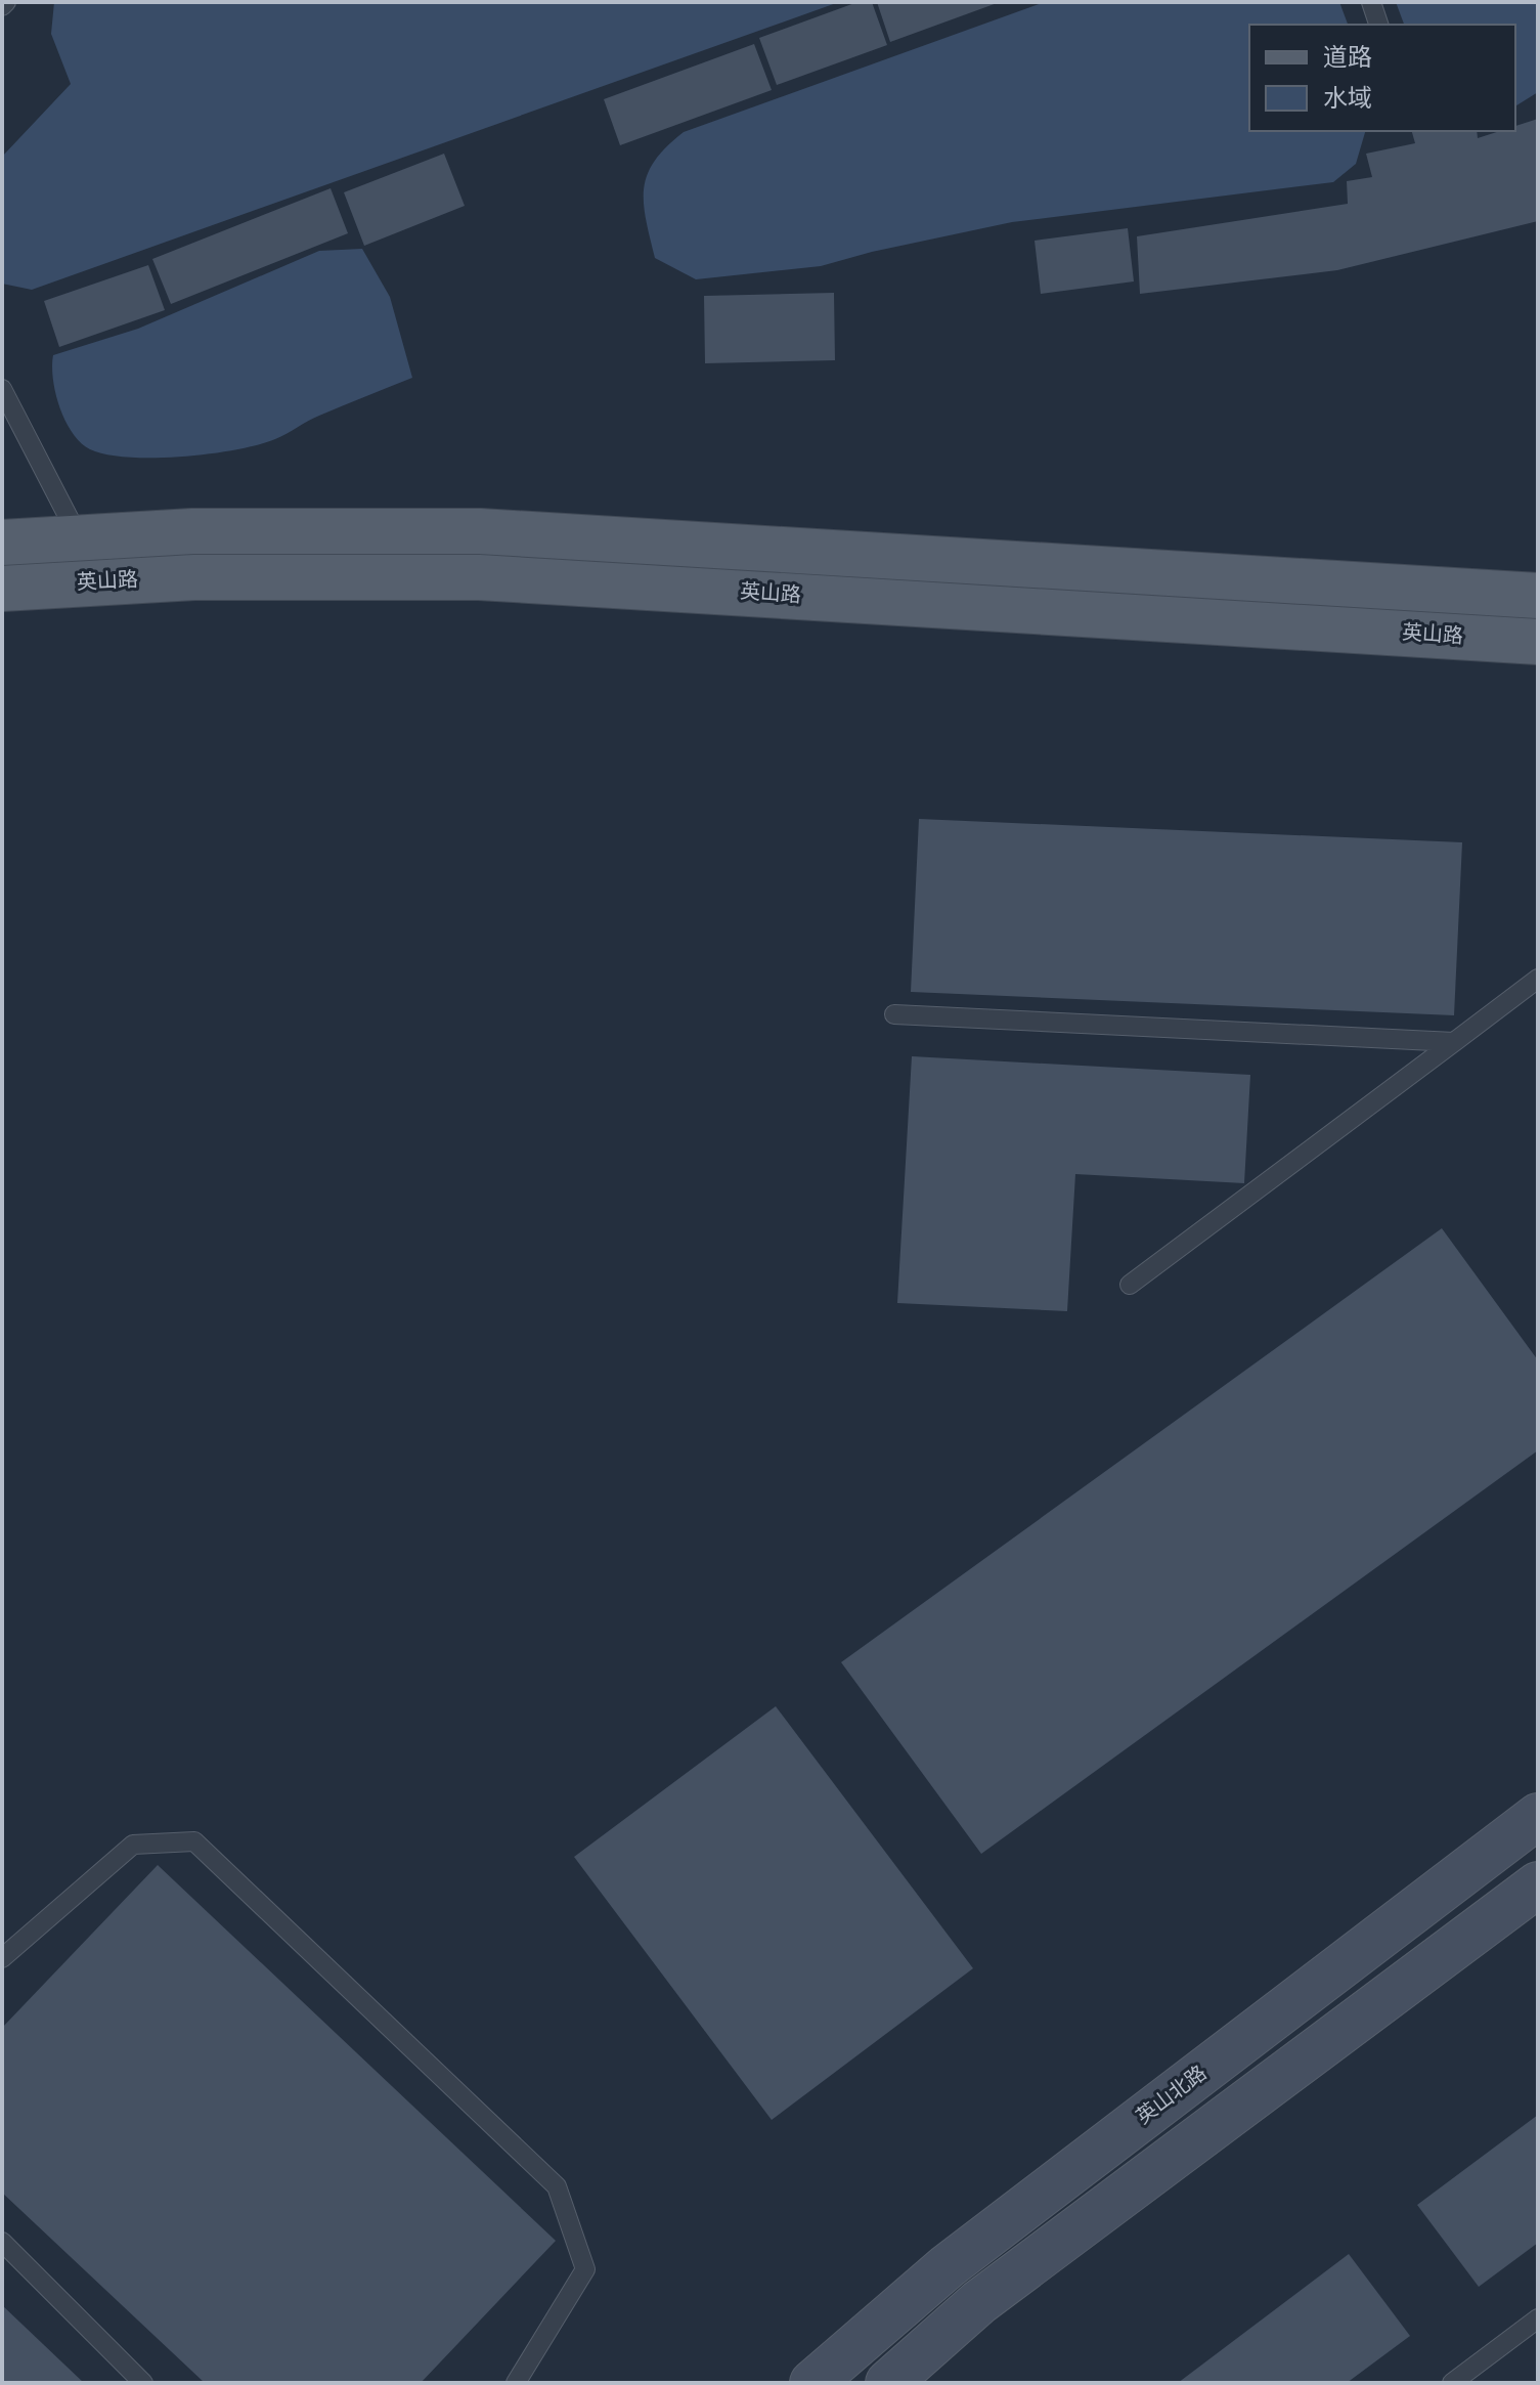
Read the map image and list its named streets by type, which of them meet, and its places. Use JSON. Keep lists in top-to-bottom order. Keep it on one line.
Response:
{"streets":{"main road":["英山路","英山北路"]},"legend":["道路","水域"]}
